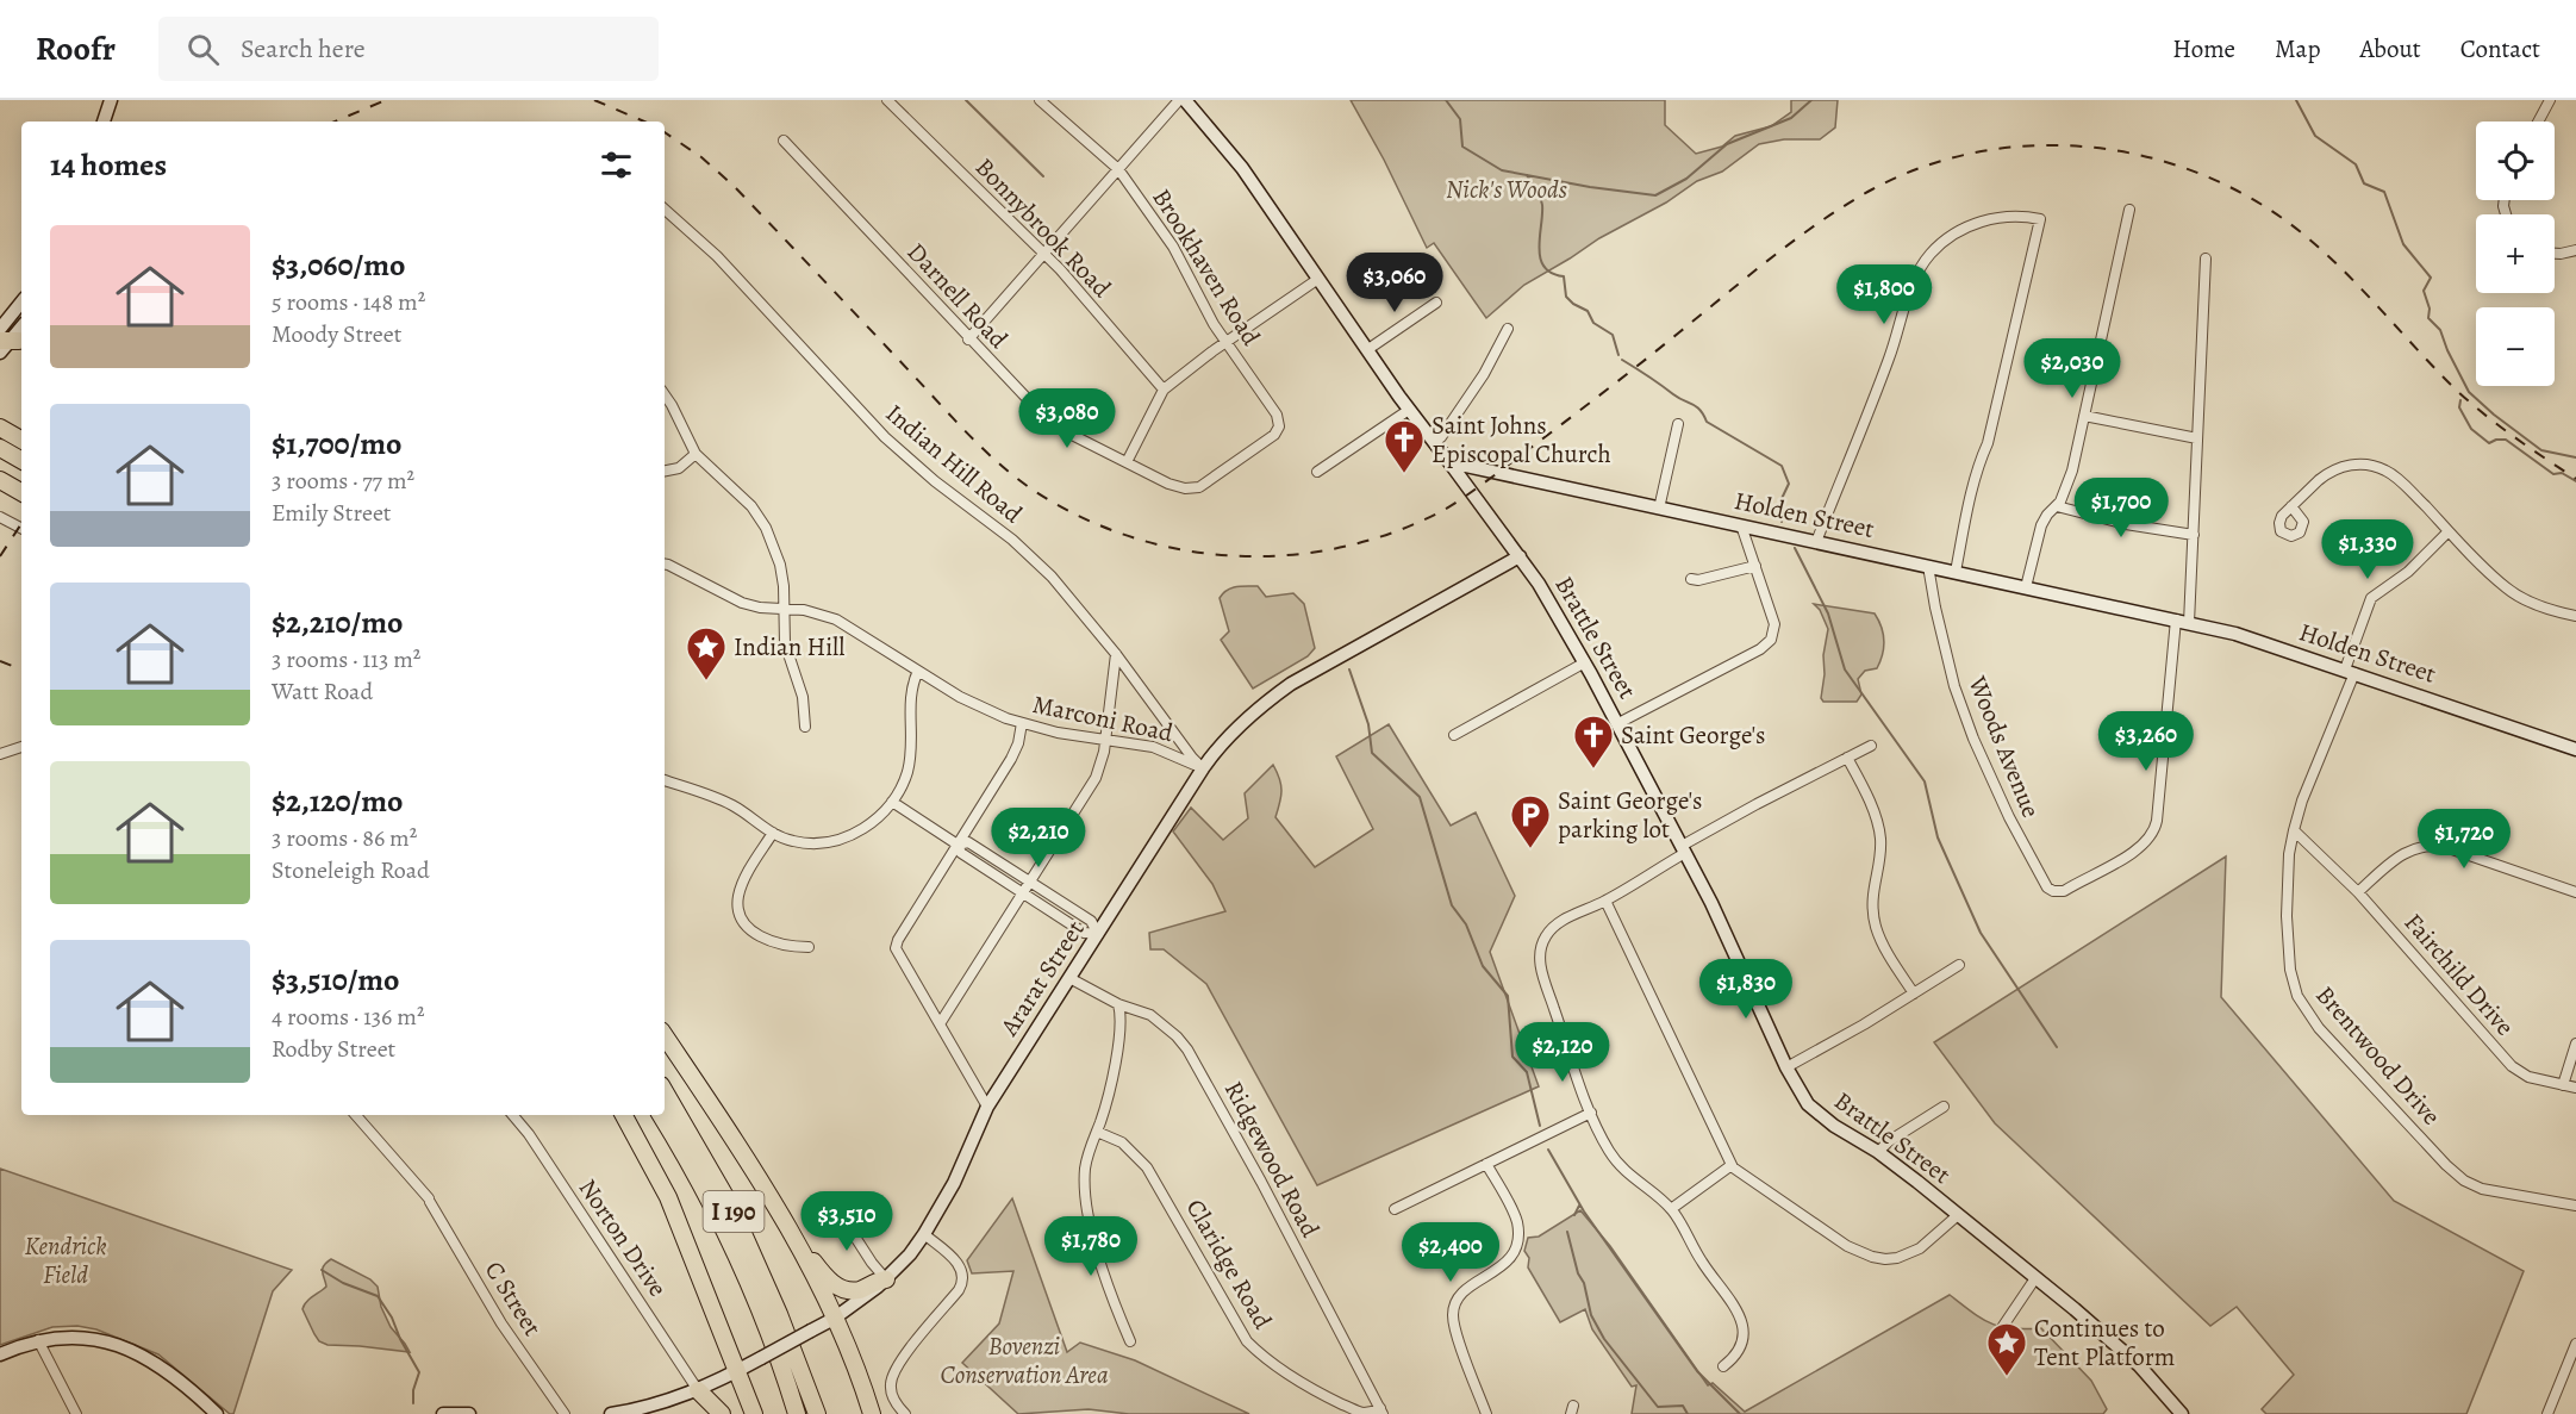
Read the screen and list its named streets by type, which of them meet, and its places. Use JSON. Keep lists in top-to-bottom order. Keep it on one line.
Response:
{"streets":{"highway":["I 190"],"main road":["Holden Street","Brattle Street","Ararat Street"],"street":["Bonnybrook Road","Brookhaven Road","Darnell Road","Indian Hill Road","Marconi Road","Woods Avenue","Fairchild Drive","Brentwood Drive","Ridgewood Road","Norton Drive","Claridge Road","C Street"]},"crossings":[["Brookhaven Road","Darnell Road"],["Indian Hill Road","Marconi Road"],["Indian Hill Road","Ararat Street"],["Holden Street","Brattle Street"],["Holden Street","Woods Avenue"],["Brattle Street","Ararat Street"],["Marconi Road","Ararat Street"],["Fairchild Drive","Brentwood Drive"],["Ararat Street","Ridgewood Road"],["Ararat Street","Norton Drive"],["Ridgewood Road","Claridge Road"]],"parks":["Nick's Woods","Kendrick Field","Bovenzi Conservation Area"],"places":{"church":["Saint Johns Episcopal Church","Saint George's"],"place":["Indian Hill","Continues to Tent Platform"],"parking":["Saint George's parking lot"]},"page":{"header":"Roofr","search":"Search here","nav":["Home","Map","About","Contact"],"map_buttons":["+","−"],"heading":"14 homes","list":[{"name":"$3,060/mo","note":"5 rooms · 148 m² · Moody Street"},{"name":"$1,700/mo","note":"3 rooms · 77 m² · Emily Street"},{"name":"$2,210/mo","note":"3 rooms · 113 m² · Watt Road"},{"name":"$2,120/mo","note":"3 rooms · 86 m² · Stoneleigh Road"},{"name":"$3,510/mo","note":"4 rooms · 136 m² · Rodby Street"}],"price":["$3,060","$1,800","$2,030","$3,080","$1,700","$1,330","$3,260","$2,210","$1,720","$1,830","$2,120","$3,510","$1,780","$2,400"]}}
